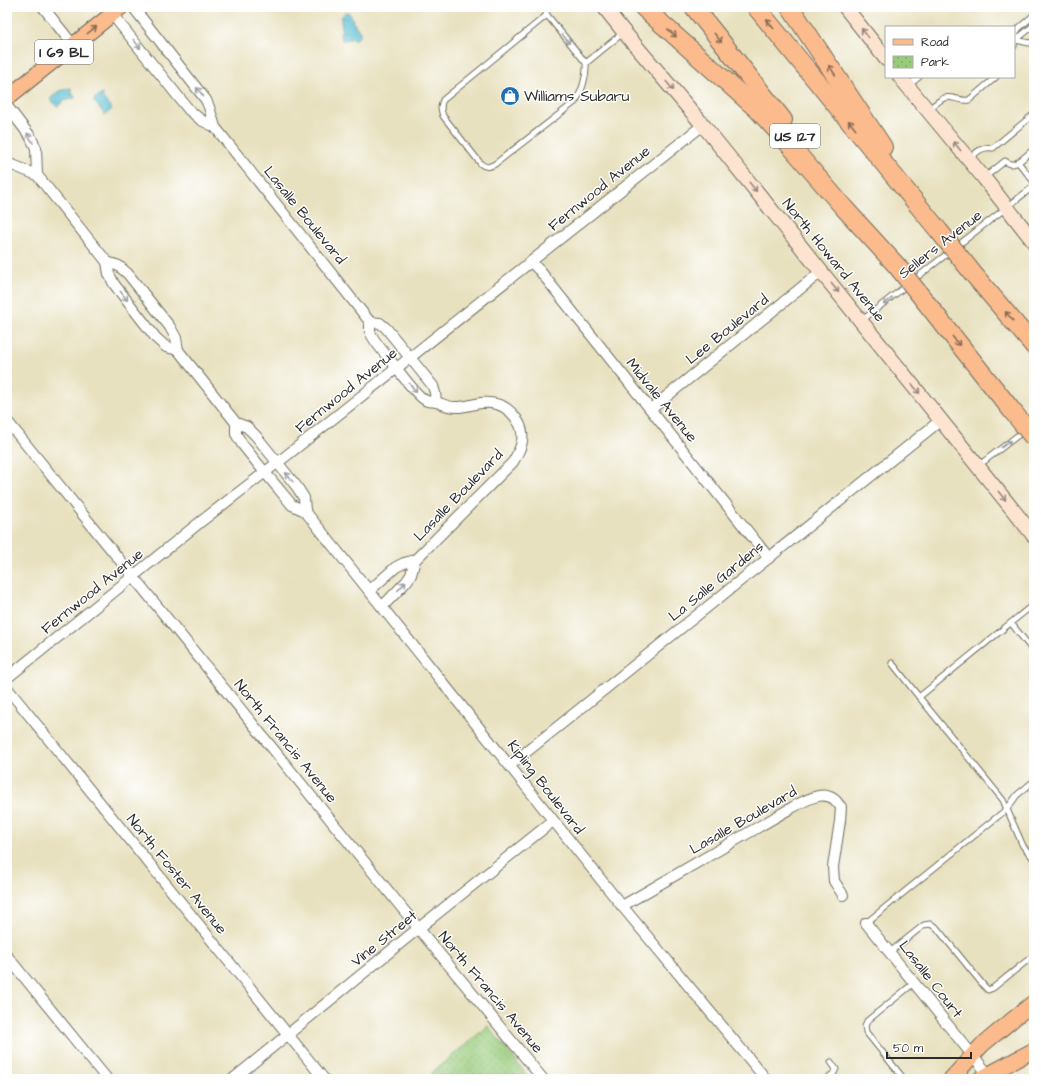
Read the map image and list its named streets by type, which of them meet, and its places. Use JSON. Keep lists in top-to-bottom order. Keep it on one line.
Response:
{"streets":{"highway":["US 127"],"main road":["I 69 BL"],"street":["Fernwood Avenue","Lasalle Boulevard","North Howard Avenue","Lee Boulevard","Midvale Avenue","La Salle Gardens","North Francis Avenue","Kipling Boulevard","North Foster Avenue","Vine Street","Lasalle Court"],"lane":["Sellers Avenue"]},"crossings":[["I 69 BL","Lasalle Boulevard"],["Fernwood Avenue","Lasalle Boulevard"],["Fernwood Avenue","North Howard Avenue"],["Fernwood Avenue","Midvale Avenue"],["Fernwood Avenue","North Francis Avenue"],["Fernwood Avenue","Kipling Boulevard"],["Lasalle Boulevard","Kipling Boulevard"],["Sellers Avenue","North Howard Avenue"],["North Howard Avenue","Lee Boulevard"],["North Howard Avenue","La Salle Gardens"],["Lee Boulevard","Midvale Avenue"],["Midvale Avenue","La Salle Gardens"],["La Salle Gardens","Kipling Boulevard"],["North Francis Avenue","Vine Street"],["Kipling Boulevard","Vine Street"],["North Foster Avenue","Vine Street"]],"one_way":["Sellers Avenue","North Howard Avenue"],"places":{"shop":["Williams Subaru"]},"legend":["Road","Park"],"scale_bar":"50 m"}
